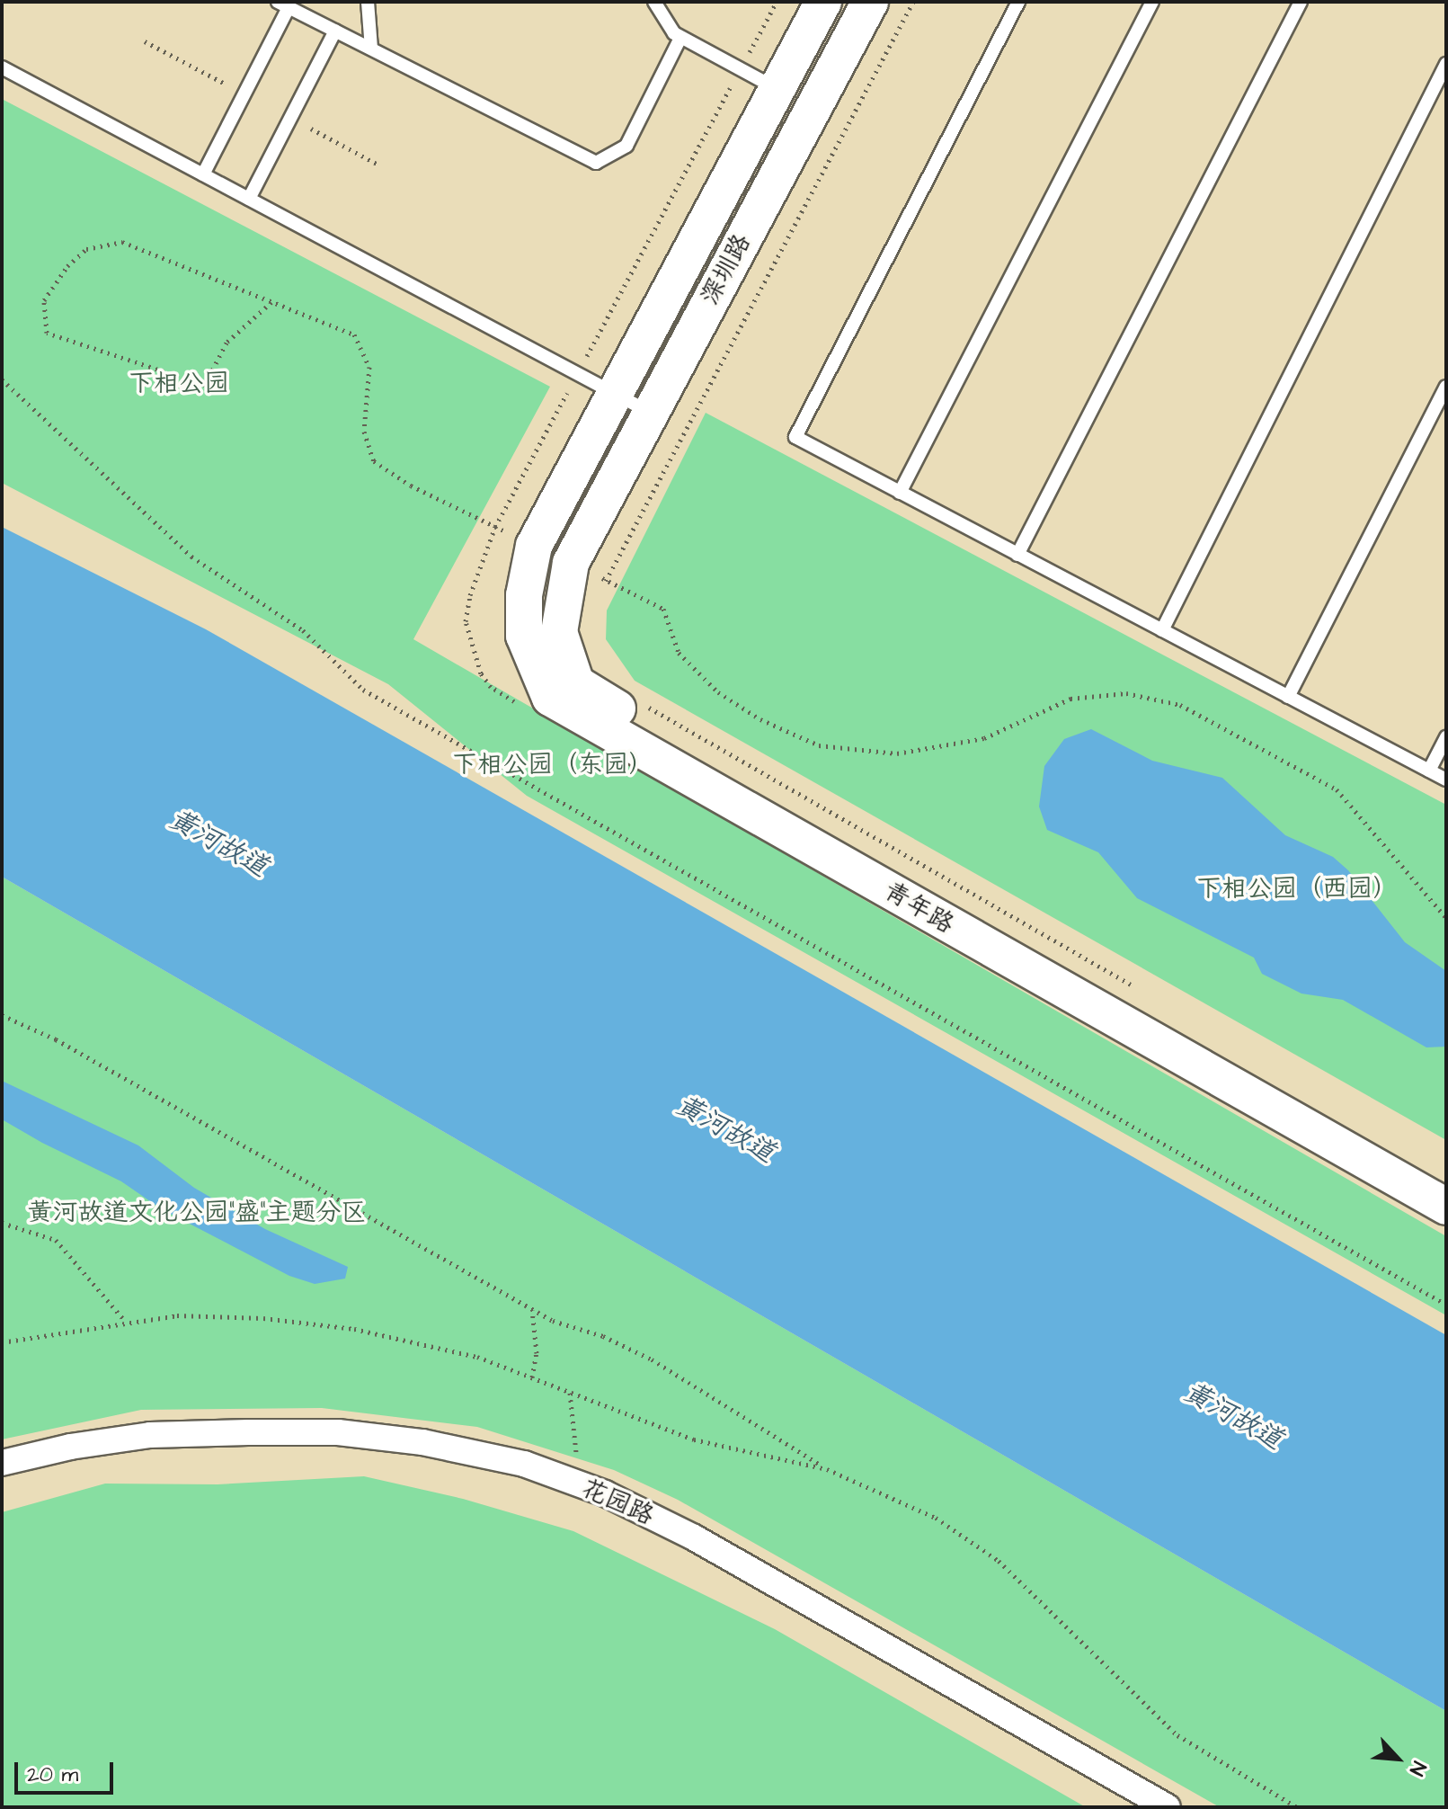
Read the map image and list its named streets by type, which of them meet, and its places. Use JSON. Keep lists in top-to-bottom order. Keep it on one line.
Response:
{"streets":{"street":["深圳路","青年路","花园路"]},"crossings":[["深圳路","青年路"]],"water":["黄河故道"],"parks":["下相公园","下相公园（东园）","下相公园（西园）","黄河故道文化公园“盛”主题分区"],"scale_bar":"20 m","north":"bottom right"}
